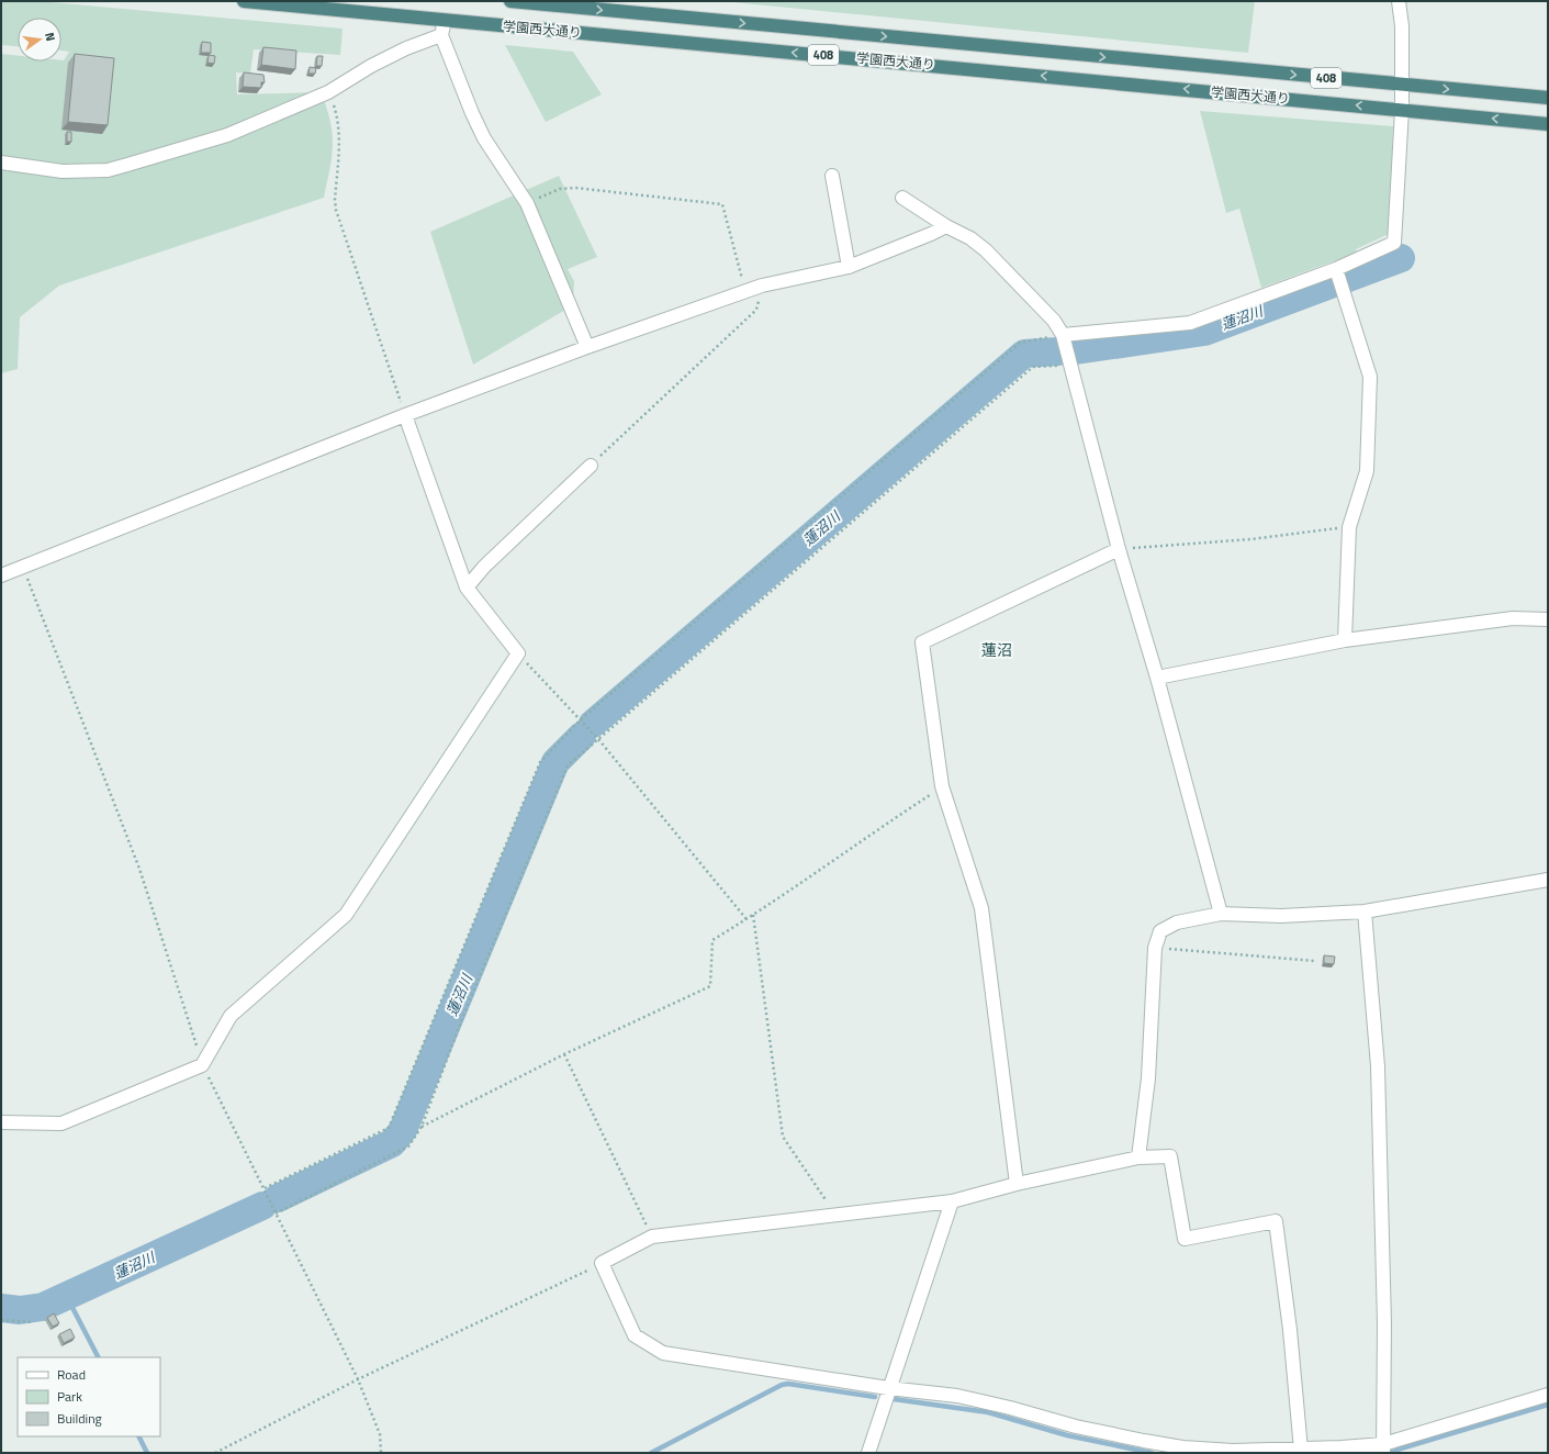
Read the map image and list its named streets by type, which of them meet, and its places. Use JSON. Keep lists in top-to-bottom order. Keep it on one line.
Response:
{"streets":{"highway":["学園西大通り","408"]},"districts":["蓮沼"],"water":["蓮沼川"],"legend":["Road","Park","Building"],"north":"right"}
